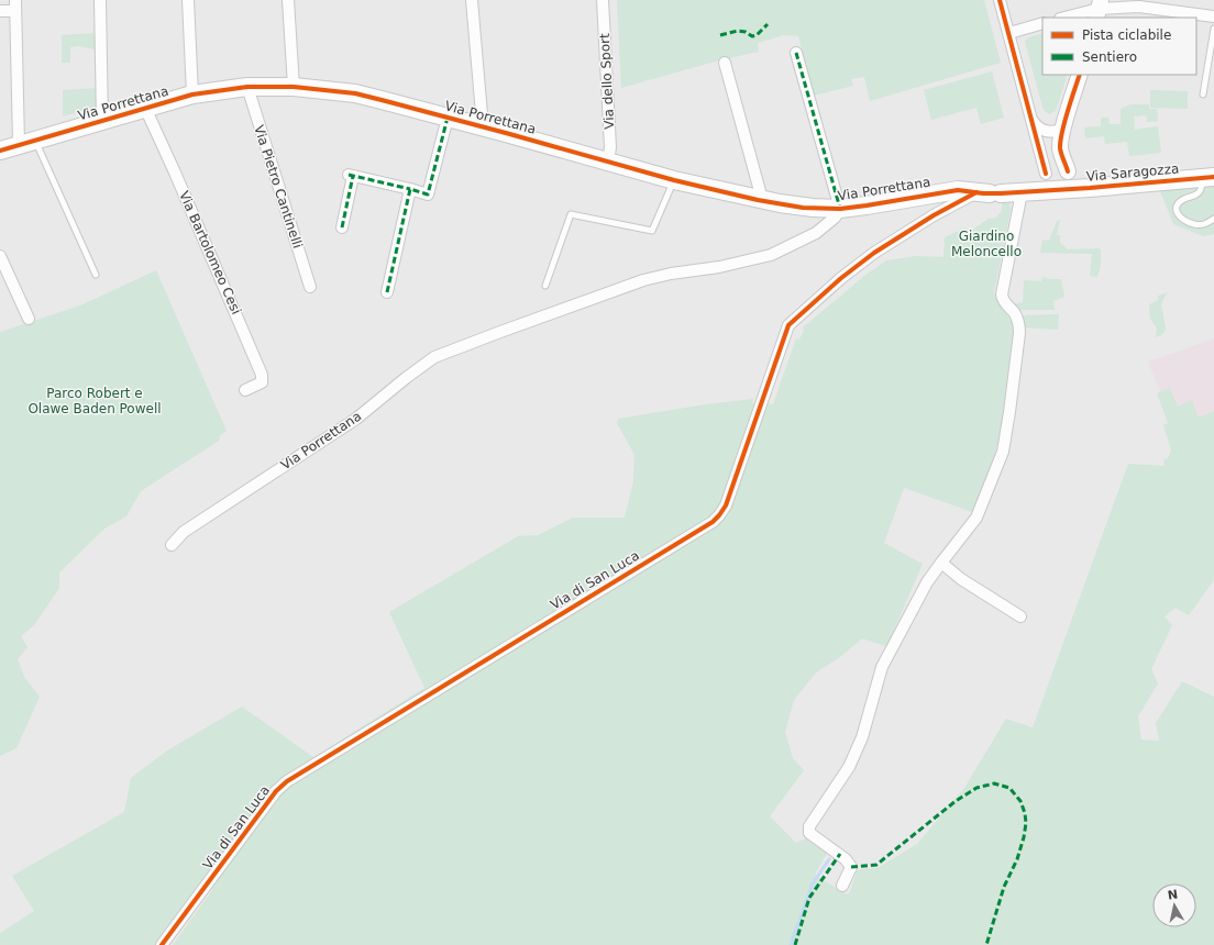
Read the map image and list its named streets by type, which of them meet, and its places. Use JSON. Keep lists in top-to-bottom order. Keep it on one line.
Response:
{"streets":{"main road":["Via Porrettana","Via Saragozza"],"street":["Via dello Sport","Via Pietro Cantinelli","Via Bartolomeo Cesi","Via di San Luca"]},"crossings":[["Via dello Sport","Via Porrettana"],["Via Porrettana","Via Saragozza"],["Via Porrettana","Via Pietro Cantinelli"],["Via Porrettana","Via Bartolomeo Cesi"],["Via Porrettana","Via di San Luca"],["Via Saragozza","Via di San Luca"]],"parks":["Giardino Meloncello","Parco Robert e Olawe Baden Powell"],"legend":["Pista ciclabile","Sentiero"],"north":"top"}
